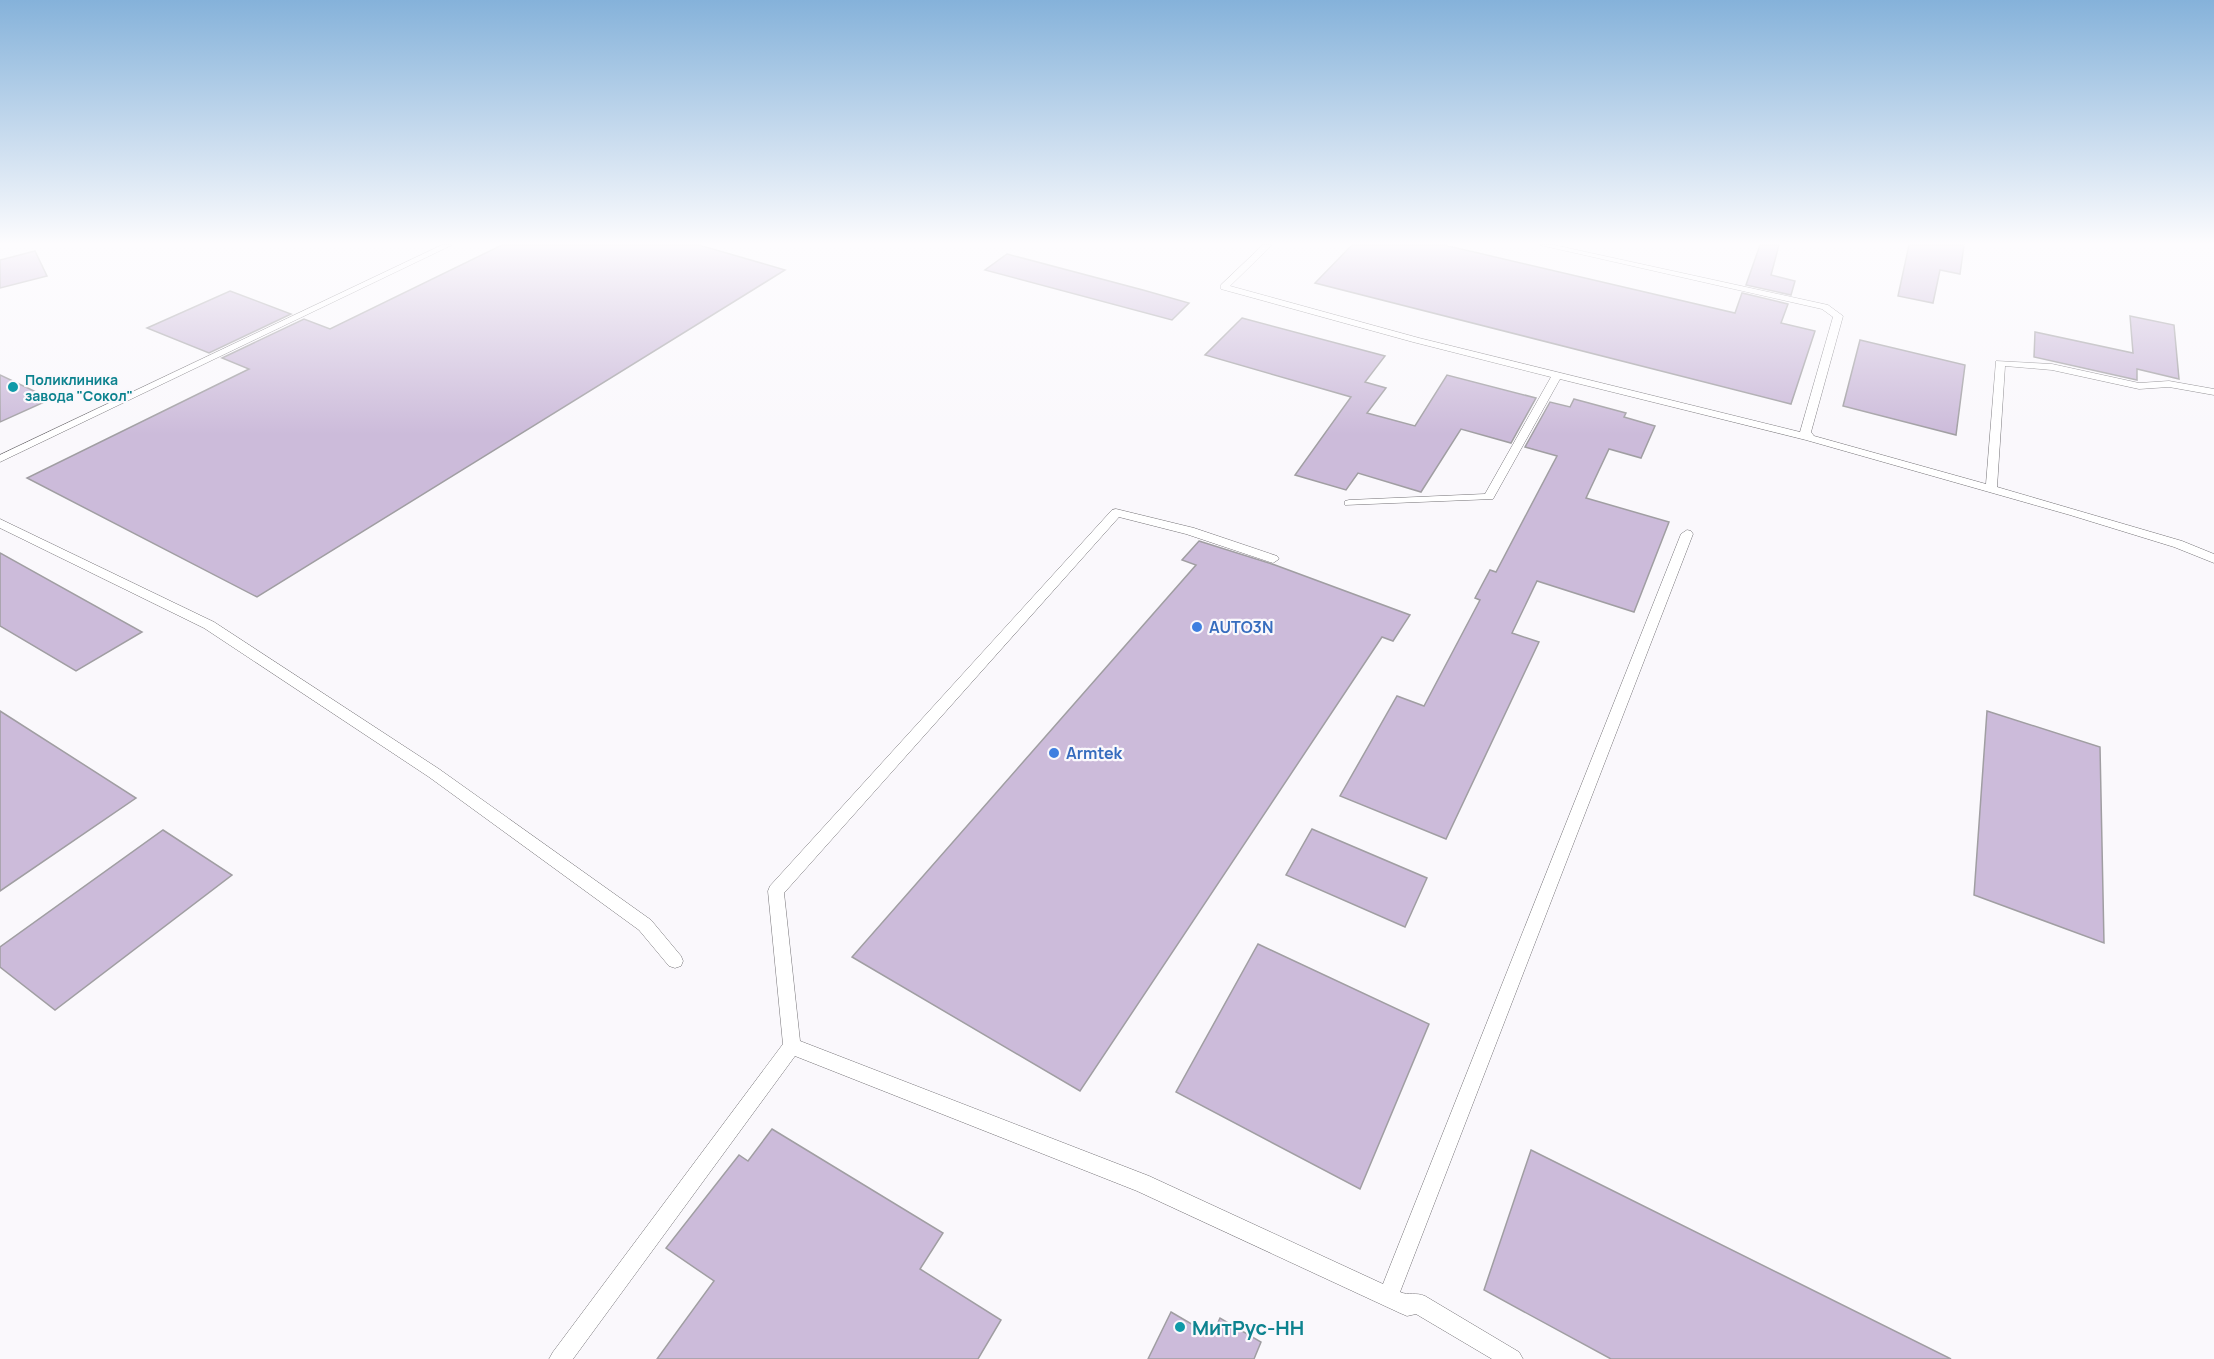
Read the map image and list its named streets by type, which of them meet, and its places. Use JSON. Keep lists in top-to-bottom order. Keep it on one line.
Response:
{"places":["Поликлиника завода \"Сокол\"","AUTO3N","Armtek","МитРус-НН"]}
